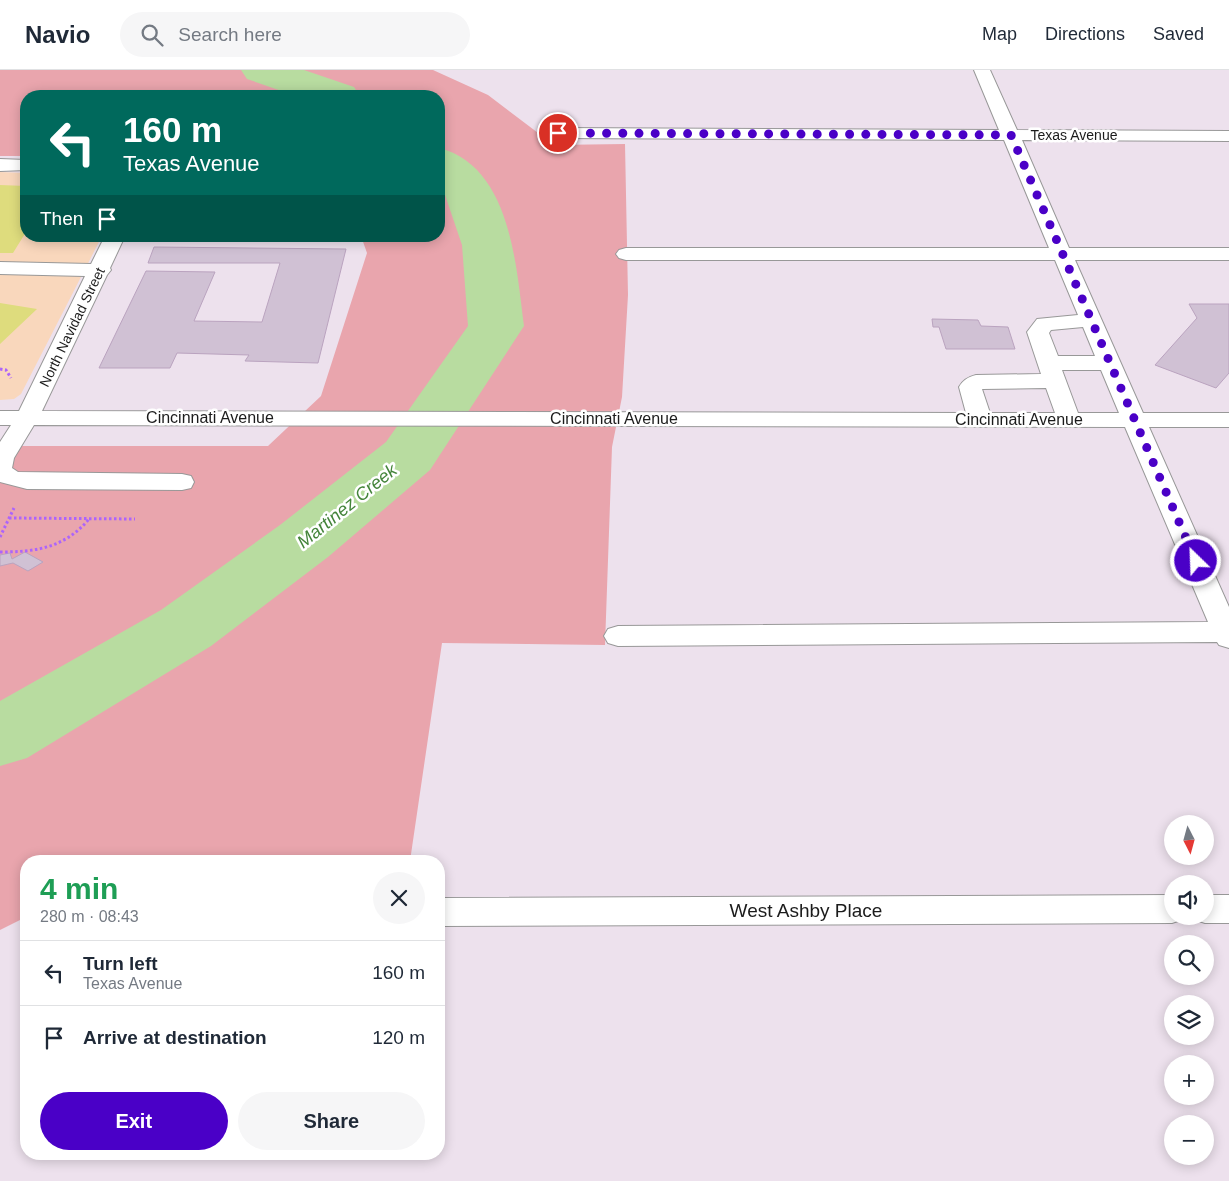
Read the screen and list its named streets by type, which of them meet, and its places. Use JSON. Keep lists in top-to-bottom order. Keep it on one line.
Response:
{"streets":{"street":["Texas Avenue","North Navidad Street","Cincinnati Avenue","West Ashby Place"]},"crossings":[["North Navidad Street","Cincinnati Avenue"]],"water":["Martinez Creek"],"north":"bottom","page":{"header":"Navio","search":"Search here","nav":["Map","Directions","Saved"],"turn":["160 m","Texas Avenue"],"then":"Then","map_buttons":["+","−"],"heading":["4 min","280 m · 08:43"],"list":[{"name":"Turn left","note":"Texas Avenue","value":"160 m"},{"name":"Arrive at destination","value":"120 m"}],"buttons":["Exit","Share"]}}
